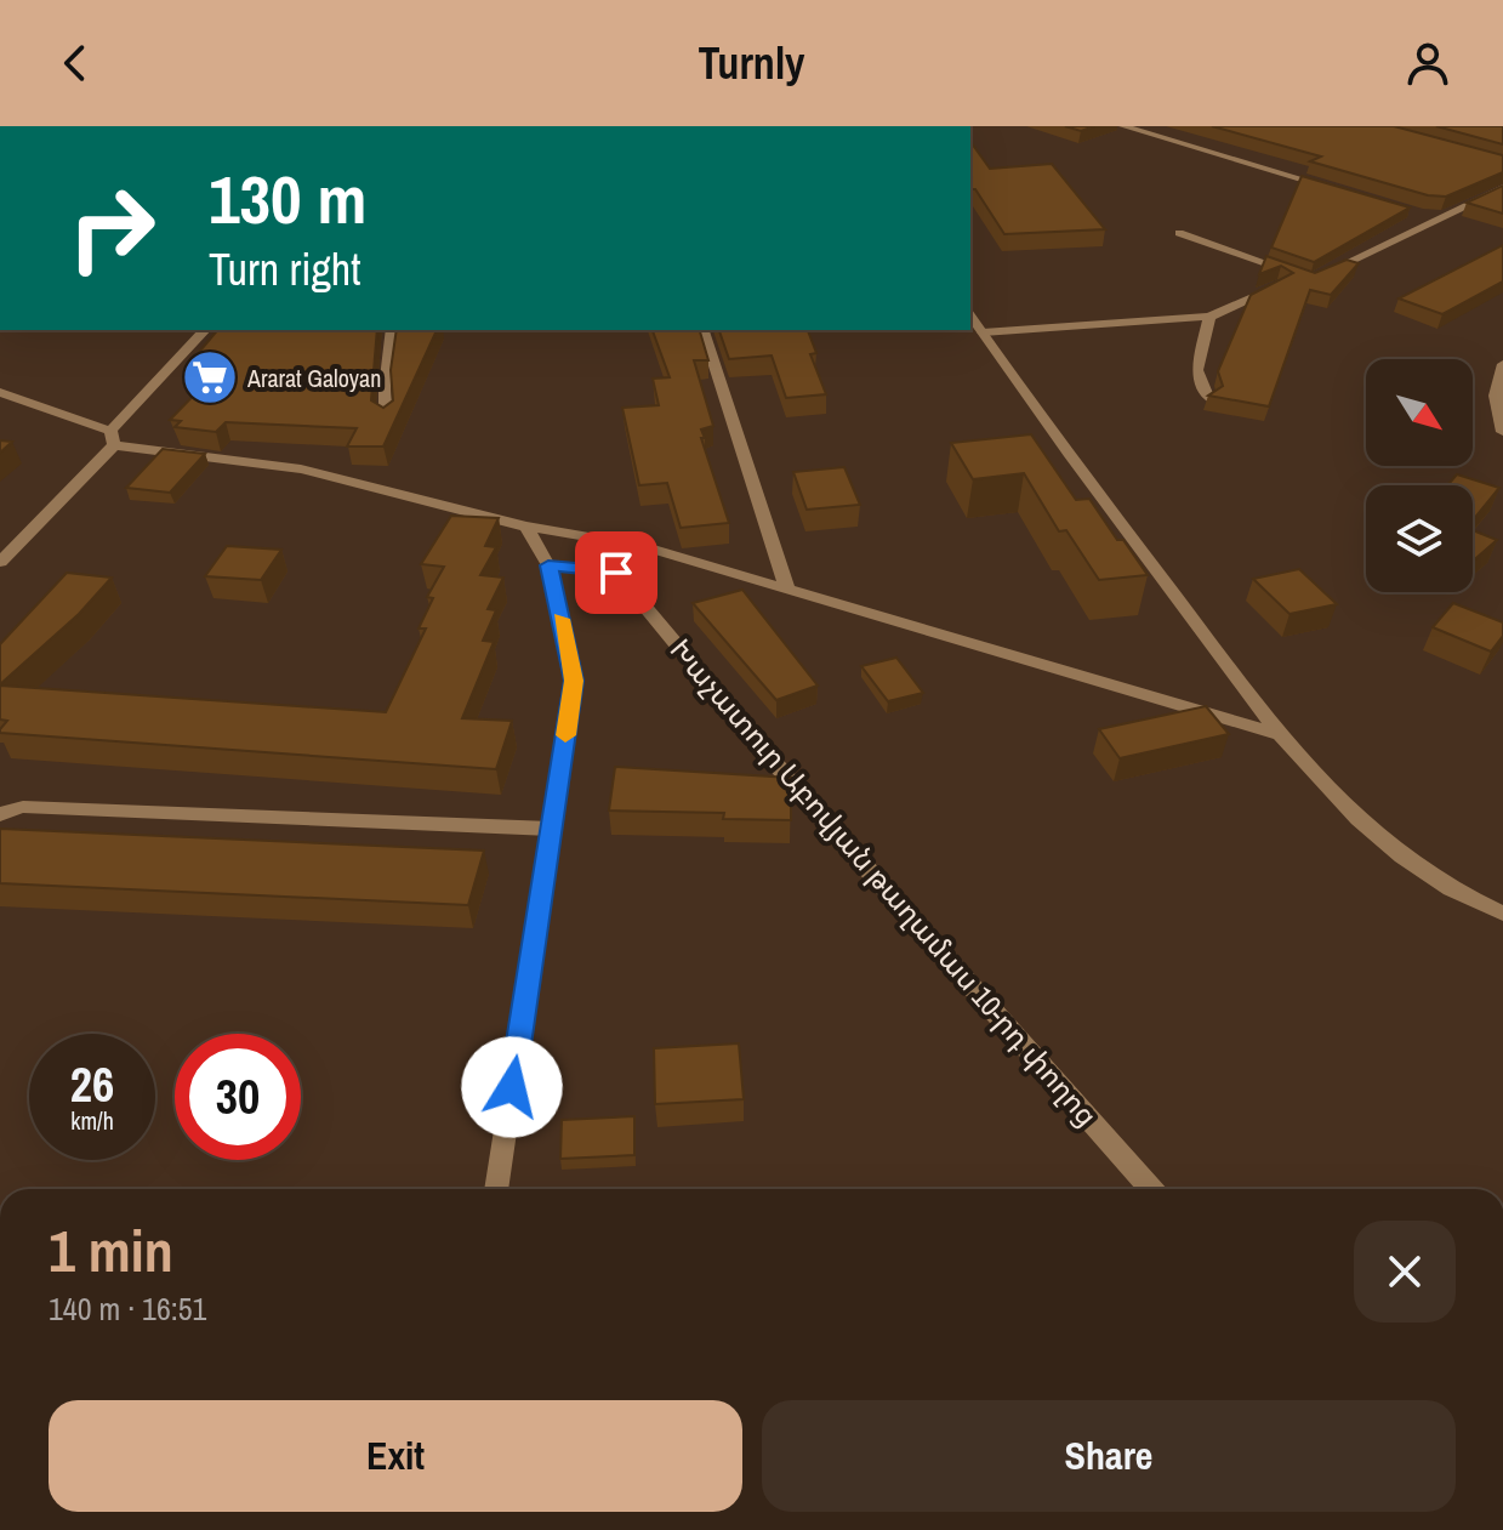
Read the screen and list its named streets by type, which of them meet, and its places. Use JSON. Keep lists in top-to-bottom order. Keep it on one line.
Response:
{"streets":{"street":["Խաչատուր Աբովյան թաղամաս 10-րդ փողոց"]},"places":{"supermarket":["Ararat Galoyan"]},"north":"bottom right","page":{"header":"Turnly","turn":["130 m","Turn right"],"speed":"26 km/h","limit":"30","heading":["1 min","140 m · 16:51"],"buttons":["Exit","Share"]}}
